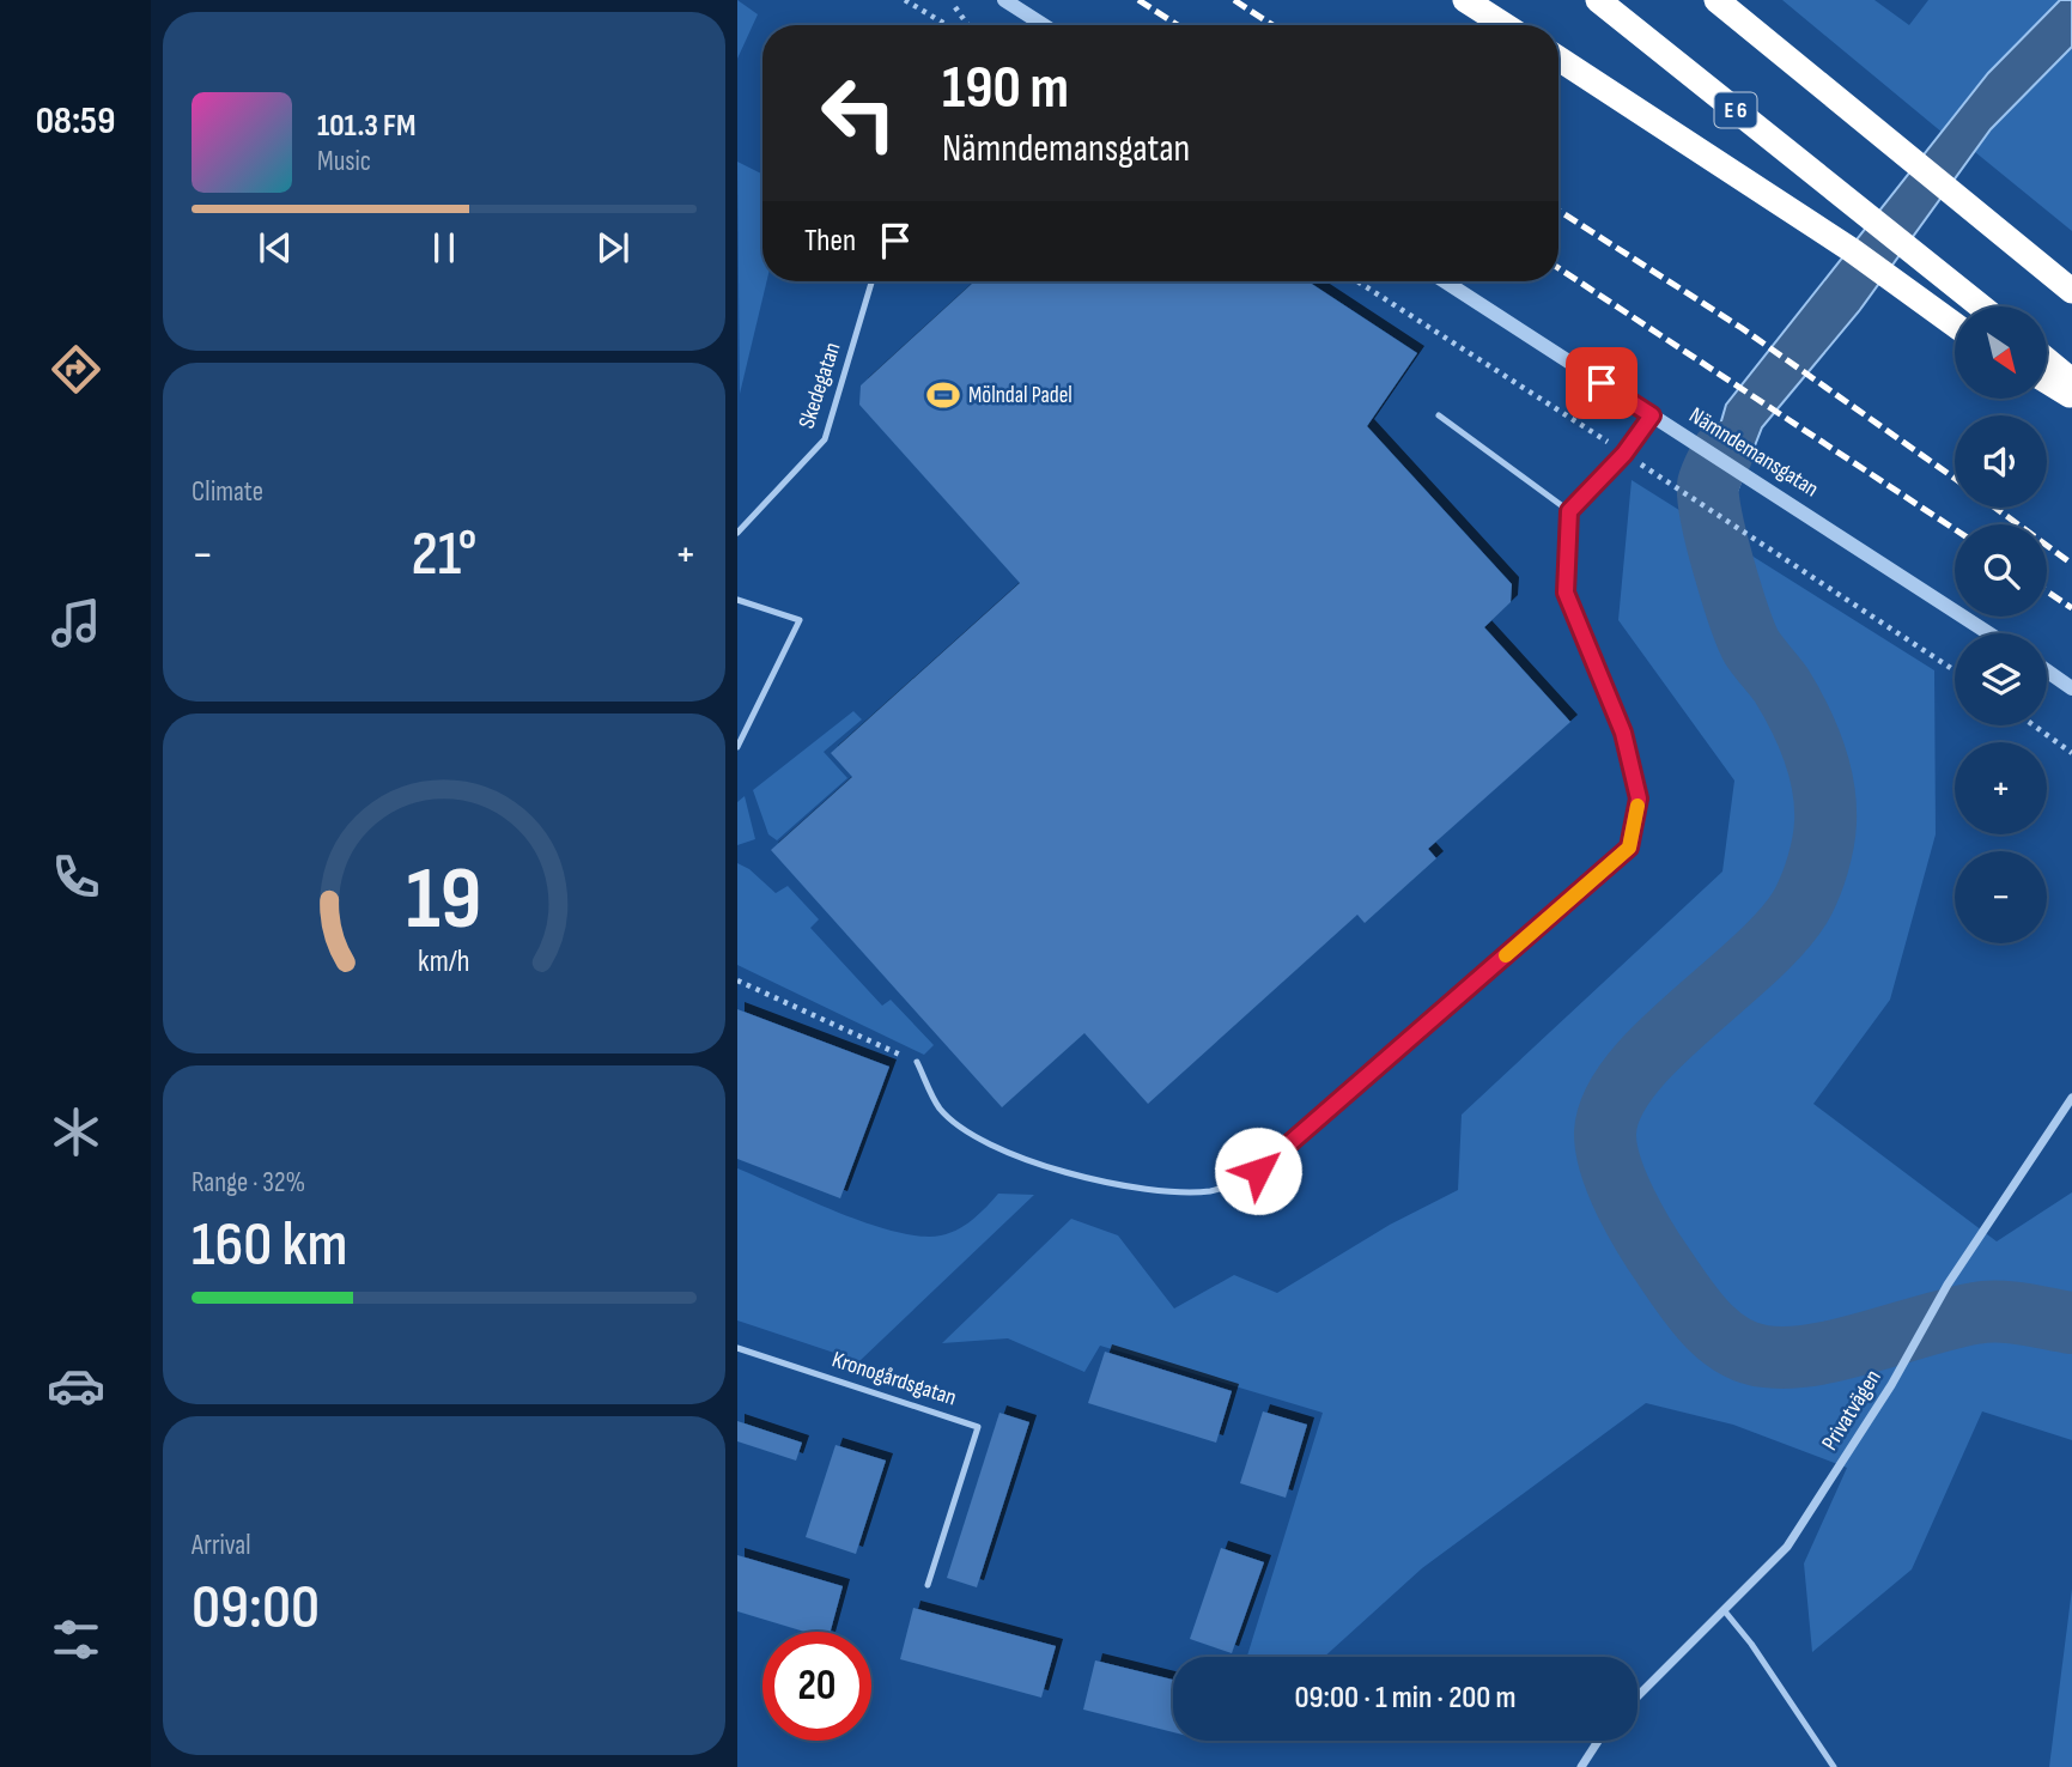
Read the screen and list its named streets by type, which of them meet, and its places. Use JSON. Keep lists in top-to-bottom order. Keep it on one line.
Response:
{"streets":{"highway":["E 6"],"street":["Nämndemansgatan","Privatvägen"],"lane":["Skedegatan","Kronogårdsgatan"]},"places":{"sports":["Mölndal Padel"]},"north":"bottom right","page":{"tabs":"08:59","turn":["190 m","Nämndemansgatan"],"song":["101.3 FM","Music"],"then":"Then","map_buttons":["+","−"],"tile":["Climate",["Range · 32%","160 km"],["Arrival","09:00"]],"heat":["−","21°","+"],"limit":"20","trip":"09:00 · 1 min · 200 m","gauge":["19","km/h"]}}
